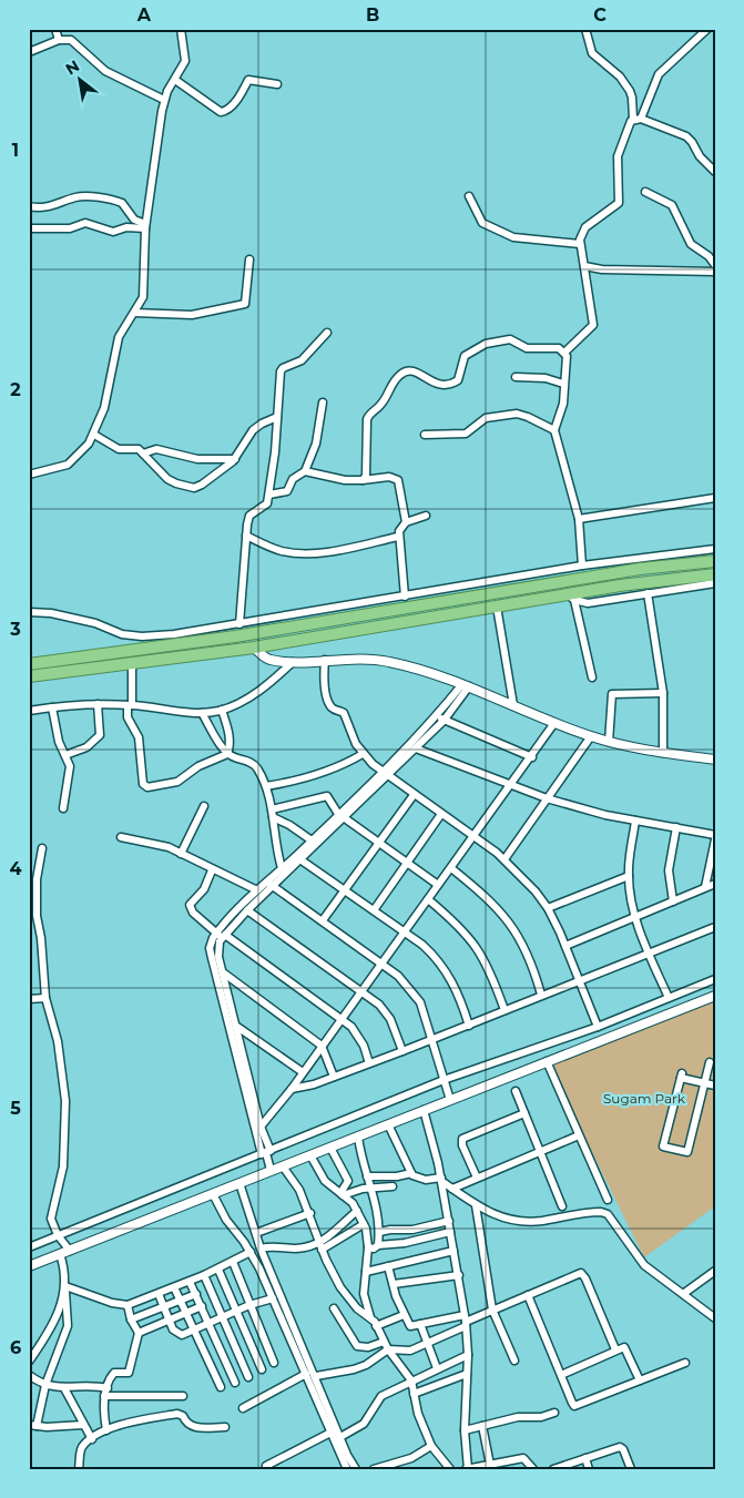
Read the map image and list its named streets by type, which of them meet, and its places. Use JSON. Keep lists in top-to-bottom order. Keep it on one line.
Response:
{"parks":["Sugam Park"],"north":"top left","grid":{"columns":["A","B","C"],"rows":["1","2","3","4","5","6"]}}
